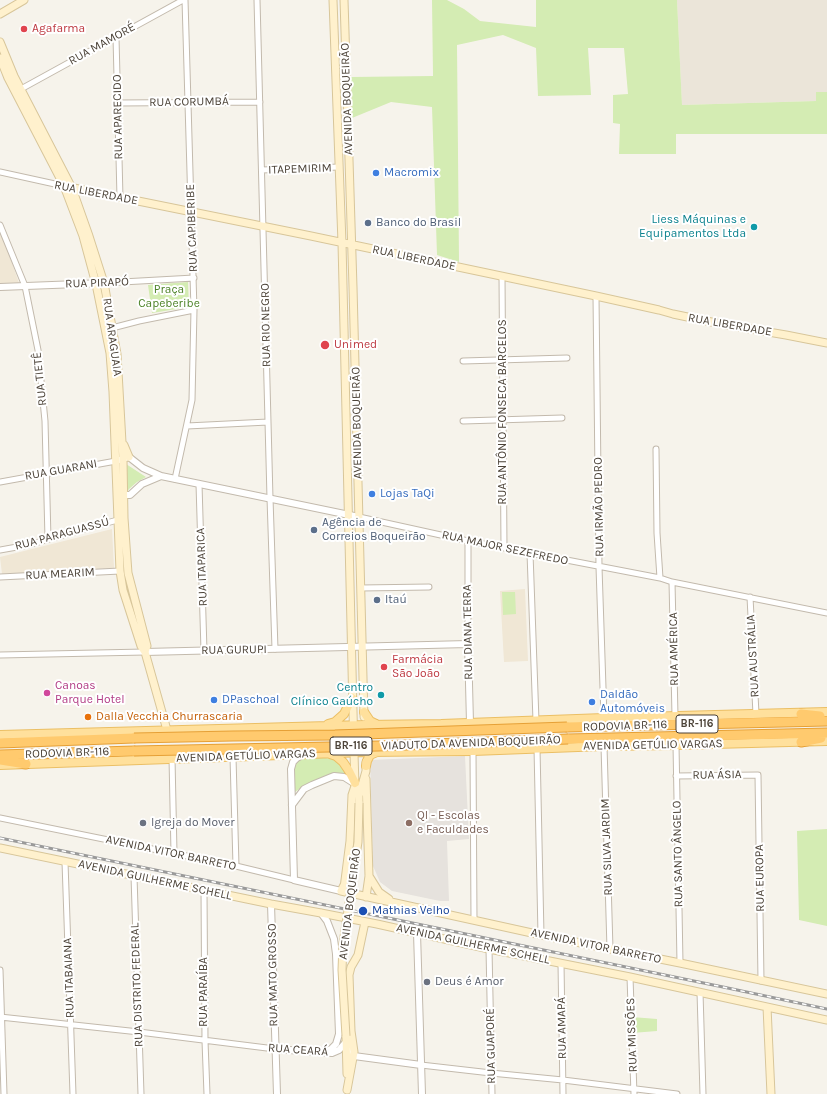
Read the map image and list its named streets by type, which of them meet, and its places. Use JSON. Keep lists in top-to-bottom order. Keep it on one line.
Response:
{"streets":{"highway":["BR-116","RODOVIA BR-116","VIADUTO DA AVENIDA BOQUEIRÃO"],"main road":["AVENIDA BOQUEIRÃO","RUA LIBERDADE","RUA ARAGUAIA","AVENIDA GETÚLIO VARGAS","AVENIDA VITOR BARRETO","AVENIDA GUILHERME SCHELL"],"street":["RUA MAMORÉ","RUA CORUMBÁ","RUA APARECIDO","ITAPEMIRIM","RUA CAPIBERIBE","RUA PIRAPÓ","RUA RIO NEGRO","RUA TIETÊ","RUA ANTÔNIO FONSECA BARCELOS","RUA GUARANI","RUA IRMÃO PEDRO","RUA PARAGUASSÚ","RUA MAJOR SEZEFREDO","RUA ITAPARICA","RUA MEARIM","RUA DIANA TERRA","RUA AMÉRICA","RUA GURUPI","RUA AUSTRÁLIA","RUA ÁSIA","RUA SILVA JARDIM","RUA SANTO ÂNGELO","RUA EUROPA","RUA MATO GROSSO","RUA ITABAIANA","RUA DISTRITO FEDERAL","RUA PARAÍBA","RUA AMAPÁ","RUA MISSÕES","RUA GUAPORÉ","RUA CEARÁ"]},"crossings":[["RUA MAMORÉ","RUA APARECIDO"],["RUA MAMORÉ","RUA CAPIBERIBE"],["RUA MAMORÉ","RUA ARAGUAIA"],["AVENIDA BOQUEIRÃO","ITAPEMIRIM"],["AVENIDA BOQUEIRÃO","RUA LIBERDADE"],["AVENIDA BOQUEIRÃO","RUA MAJOR SEZEFREDO"],["AVENIDA BOQUEIRÃO","RUA GURUPI"],["AVENIDA BOQUEIRÃO","AVENIDA GETÚLIO VARGAS"],["AVENIDA BOQUEIRÃO","RUA CEARÁ"],["RUA CORUMBÁ","RUA APARECIDO"],["RUA CORUMBÁ","RUA CAPIBERIBE"],["RUA CORUMBÁ","RUA RIO NEGRO"],["RUA APARECIDO","RUA LIBERDADE"],["ITAPEMIRIM","RUA RIO NEGRO"],["RUA LIBERDADE","RUA CAPIBERIBE"],["RUA LIBERDADE","RUA RIO NEGRO"],["RUA LIBERDADE","RUA ARAGUAIA"],["RUA LIBERDADE","RUA ANTÔNIO FONSECA BARCELOS"],["RUA LIBERDADE","RUA IRMÃO PEDRO"],["RUA CAPIBERIBE","RUA PIRAPÓ"],["RUA CAPIBERIBE","RUA MAJOR SEZEFREDO"],["RUA PIRAPÓ","RUA ARAGUAIA"],["RUA PIRAPÓ","RUA TIETÊ"],["RUA RIO NEGRO","RUA MAJOR SEZEFREDO"],["RUA RIO NEGRO","RUA GURUPI"],["RUA ARAGUAIA","RUA GUARANI"],["RUA ARAGUAIA","RUA PARAGUASSÚ"],["RUA ARAGUAIA","RUA MAJOR SEZEFREDO"],["RUA ARAGUAIA","RUA MEARIM"],["RUA ARAGUAIA","RUA GURUPI"],["RUA TIETÊ","RUA GUARANI"],["RUA TIETÊ","RUA PARAGUASSÚ"],["RUA ANTÔNIO FONSECA BARCELOS","RUA MAJOR SEZEFREDO"],["RUA GUARANI","RUA MAJOR SEZEFREDO"],["RUA IRMÃO PEDRO","RUA MAJOR SEZEFREDO"],["RUA MAJOR SEZEFREDO","RUA ITAPARICA"],["RUA MAJOR SEZEFREDO","RUA DIANA TERRA"],["RUA MAJOR SEZEFREDO","RUA AMÉRICA"],["RUA MAJOR SEZEFREDO","RUA AUSTRÁLIA"],["RUA ITAPARICA","RUA GURUPI"],["RUA DIANA TERRA","RUA GURUPI"],["RODOVIA BR-116","VIADUTO DA AVENIDA BOQUEIRÃO"],["AVENIDA GETÚLIO VARGAS","RUA SILVA JARDIM"],["AVENIDA GETÚLIO VARGAS","RUA SANTO ÂNGELO"],["RUA ÁSIA","RUA SANTO ÂNGELO"],["RUA ÁSIA","RUA EUROPA"],["RUA SILVA JARDIM","AVENIDA VITOR BARRETO"],["AVENIDA VITOR BARRETO","RUA SANTO ÂNGELO"],["AVENIDA VITOR BARRETO","RUA EUROPA"],["AVENIDA GUILHERME SCHELL","RUA MATO GROSSO"],["AVENIDA GUILHERME SCHELL","RUA ITABAIANA"],["AVENIDA GUILHERME SCHELL","RUA DISTRITO FEDERAL"],["AVENIDA GUILHERME SCHELL","RUA PARAÍBA"],["AVENIDA GUILHERME SCHELL","RUA AMAPÁ"],["AVENIDA GUILHERME SCHELL","RUA MISSÕES"],["AVENIDA GUILHERME SCHELL","RUA GUAPORÉ"],["RUA MATO GROSSO","RUA CEARÁ"],["RUA ITABAIANA","RUA CEARÁ"],["RUA DISTRITO FEDERAL","RUA CEARÁ"],["RUA PARAÍBA","RUA CEARÁ"]],"parks":["Praça Capeberibe"],"places":["Agafarma","Macromix","Banco do Brasil","Liess Máquinas e Equipamentos Ltda","Unimed","Lojas TaQi","Agência de Correios Boqueirão","Itaú","Farmácia São João","Canoas Parque Hotel","Centro Clínico Gaúcho","DPaschoal","Daldão Automóveis","Dalla Vecchia Churrascaria","Igreja do Mover","QI - Escolas e Faculdades","Mathias Velho","Deus é Amor"]}
